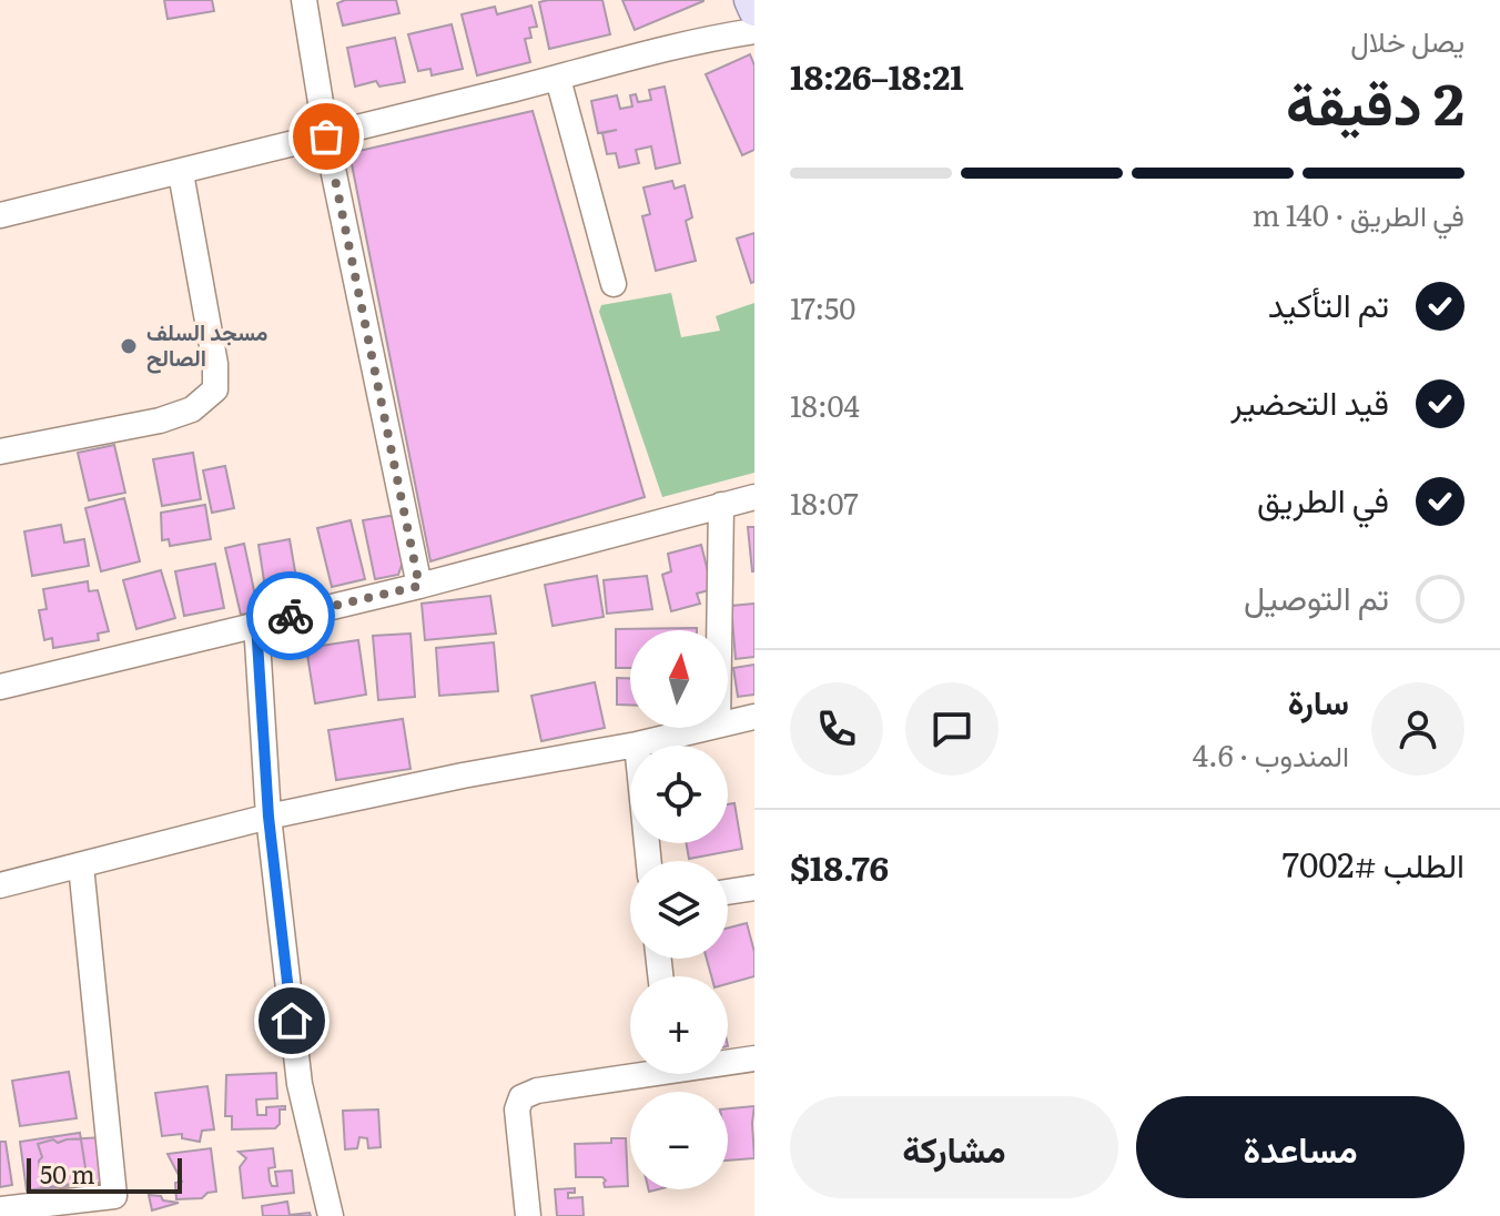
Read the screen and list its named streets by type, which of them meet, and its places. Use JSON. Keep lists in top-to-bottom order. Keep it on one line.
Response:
{"places":["مسجد السلف الصالح"],"scale_bar":"50 m","north":"top","page":{"heading":["2 دقيقة","يصل خلال","18:21–18:26"],"panel":["سارة","المندوب · 4.6","الطلب #7002","$18.76"],"bar":"في الطريق · 140 m","list":[["تم التأكيد","17:50"],["قيد التحضير","18:04"],["في الطريق","18:07"],"تم التوصيل"],"map_buttons":["+","−"],"buttons":["مساعدة","مشاركة"],"scale":"50 m"}}
